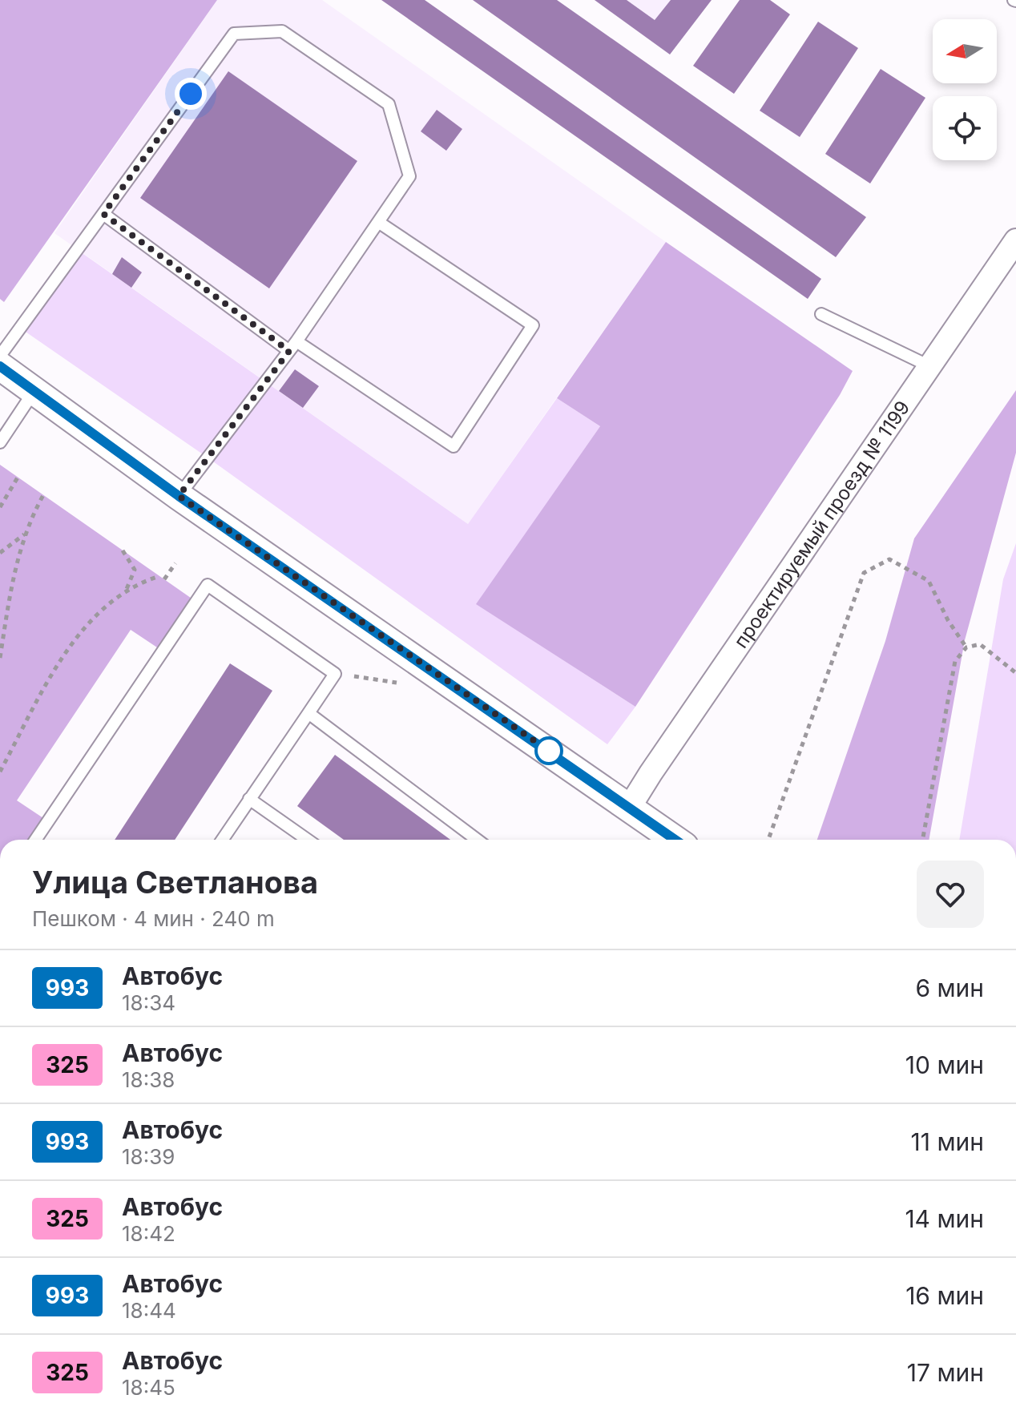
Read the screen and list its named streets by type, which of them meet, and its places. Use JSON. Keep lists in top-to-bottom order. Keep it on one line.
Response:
{"streets":{"street":["проектируемый проезд № 1199"]},"lines":["bus line 993"],"north":"left","page":{"heading":["Улица Светланова","Пешком · 4 мин · 240 m"],"list":[{"mark":"993","name":"Автобус","note":"18:34","value":"6 мин"},{"mark":"325","name":"Автобус","note":"18:38","value":"10 мин"},{"mark":"993","name":"Автобус","note":"18:39","value":"11 мин"},{"mark":"325","name":"Автобус","note":"18:42","value":"14 мин"},{"mark":"993","name":"Автобус","note":"18:44","value":"16 мин"},{"mark":"325","name":"Автобус","note":"18:45","value":"17 мин"}]}}
